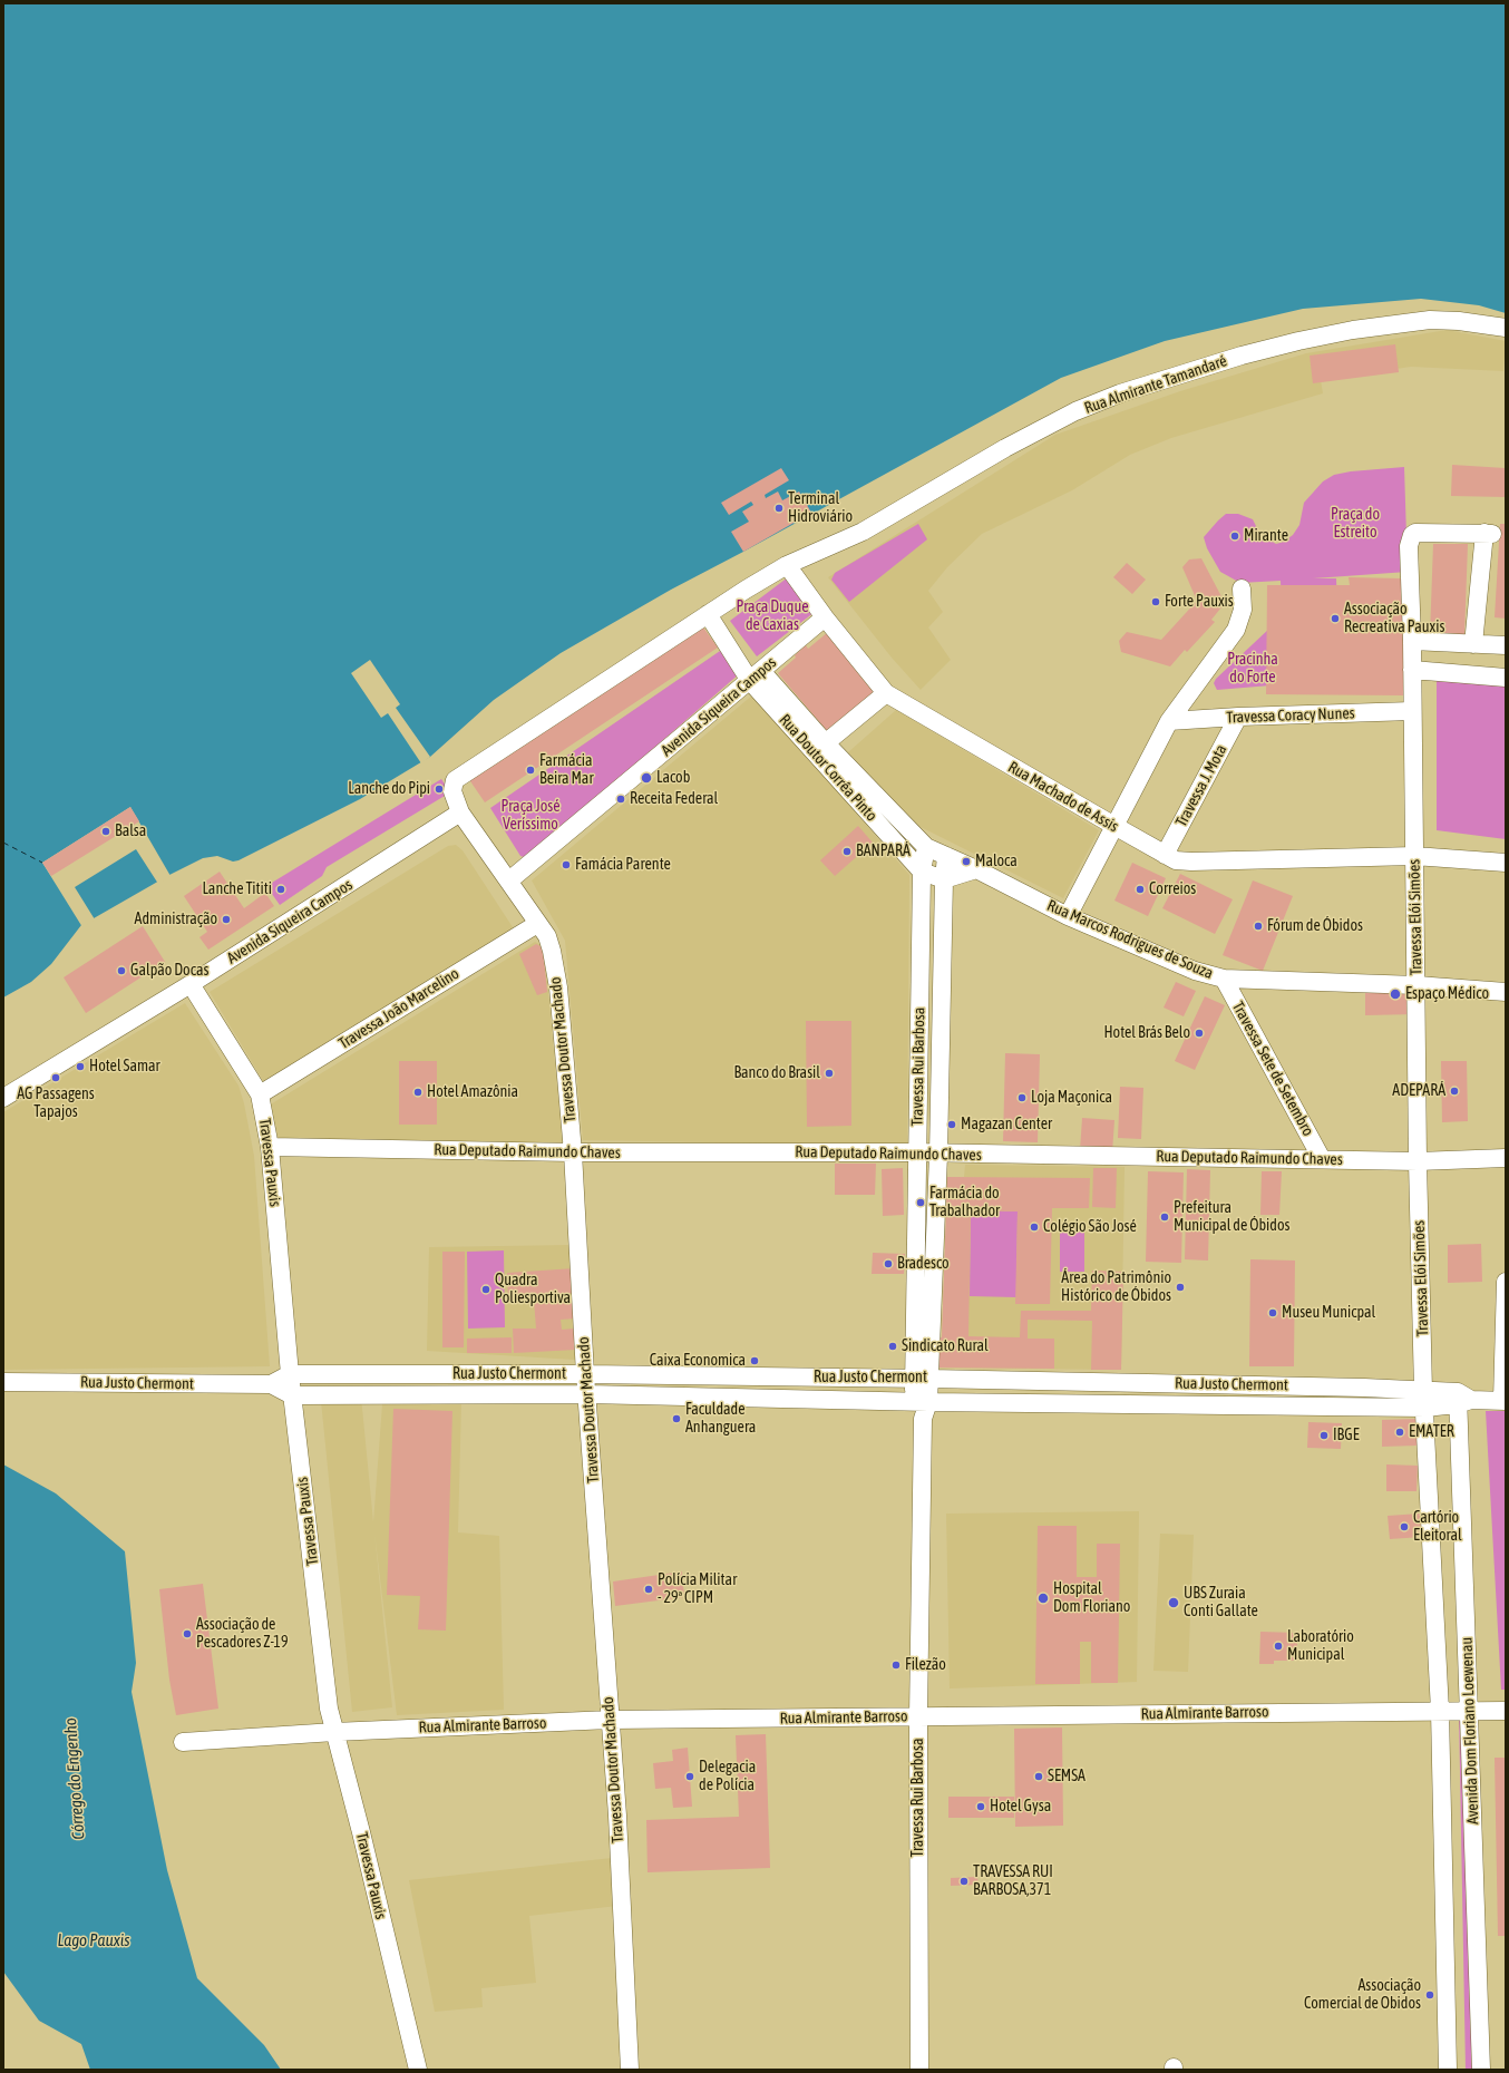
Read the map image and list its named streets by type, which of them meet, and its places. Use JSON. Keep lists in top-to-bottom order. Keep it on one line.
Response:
{"streets":{"street":["Rua Almirante Tamandaré","Avenida Siqueira Campos","Travessa Coracy Nunes","Rua Doutor Corrêa Pinto","Travessa J. Mota","Rua Machado de Assis","Travessa Elói Simões","Rua Marcos Rodrigues de Souza","Travessa João Marcelino","Travessa Doutor Machado","Travessa Rui Barbosa","Travessa Sete de Setembro","Rua Deputado Raimundo Chaves","Travessa Pauxis","Rua Justo Chermont","Rua Almirante Barroso","Avenida Dom Floriano Loewenau"]},"crossings":[["Rua Almirante Tamandaré","Rua Machado de Assis"],["Avenida Siqueira Campos","Rua Doutor Corrêa Pinto"],["Avenida Siqueira Campos","Rua Machado de Assis"],["Avenida Siqueira Campos","Travessa Doutor Machado"],["Avenida Siqueira Campos","Travessa Pauxis"],["Travessa Coracy Nunes","Travessa J. Mota"],["Travessa Coracy Nunes","Travessa Elói Simões"],["Rua Doutor Corrêa Pinto","Rua Marcos Rodrigues de Souza"],["Rua Doutor Corrêa Pinto","Travessa Doutor Machado"],["Rua Doutor Corrêa Pinto","Travessa Rui Barbosa"],["Travessa J. Mota","Rua Machado de Assis"],["Rua Machado de Assis","Travessa Elói Simões"],["Travessa Elói Simões","Rua Marcos Rodrigues de Souza"],["Travessa Elói Simões","Rua Deputado Raimundo Chaves"],["Travessa Elói Simões","Rua Justo Chermont"],["Travessa Elói Simões","Avenida Dom Floriano Loewenau"],["Rua Marcos Rodrigues de Souza","Travessa Rui Barbosa"],["Rua Marcos Rodrigues de Souza","Travessa Sete de Setembro"],["Travessa João Marcelino","Travessa Doutor Machado"],["Travessa João Marcelino","Travessa Pauxis"],["Travessa Doutor Machado","Rua Deputado Raimundo Chaves"],["Travessa Doutor Machado","Rua Justo Chermont"],["Travessa Doutor Machado","Rua Almirante Barroso"],["Travessa Rui Barbosa","Rua Deputado Raimundo Chaves"],["Travessa Rui Barbosa","Rua Justo Chermont"],["Travessa Rui Barbosa","Rua Almirante Barroso"],["Travessa Sete de Setembro","Rua Deputado Raimundo Chaves"],["Rua Deputado Raimundo Chaves","Travessa Pauxis"],["Travessa Pauxis","Rua Justo Chermont"],["Travessa Pauxis","Rua Almirante Barroso"],["Rua Justo Chermont","Avenida Dom Floriano Loewenau"],["Rua Almirante Barroso","Avenida Dom Floriano Loewenau"]],"water":["Córrego do Engenho","Lago Pauxis"],"parks":["Praça do Estreito","Praça Duque de Caxias","Pracinha do Forte","Praça José Veríssimo"],"places":["Terminal Hidroviário","Mirante","Forte Pauxis","Associação Recreativa Pauxis","Farmácia Beira Mar","Lacob","Lanche do Pipi","Receita Federal","Balsa","BANPARÁ","Maloca","Famácia Parente","Lanche Tititi","Correios","Administração","Fórum de Óbidos","Galpão Docas","Espaço Médico","Hotel Brás Belo","Hotel Samar","Banco do Brasil","AG Passagens Tapajos","ADEPARÁ","Hotel Amazônia","Loja Maçonica","Magazan Center","Farmácia do Trabalhador","Prefeitura Municipal de Óbidos","Colégio São José","Bradesco","Área do Patrimônio Histórico de Óbidos","Quadra Poliesportiva","Museu Municpal","Sindicato Rural","Caixa Economica","Faculdade Anhanguera","EMATER","IBGE","Cartório Eleitoral","Polícia Militar - 29ª CIPM","Hospital Dom Floriano","UBS Zuraia Conti Gallate","Associação de Pescadores Z-19","Laboratório Municipal","Filezão","Delegacia de Polícia","SEMSA","Hotel Gysa","TRAVESSA RUI BARBOSA,371","Associação Comercial de Obidos"]}
